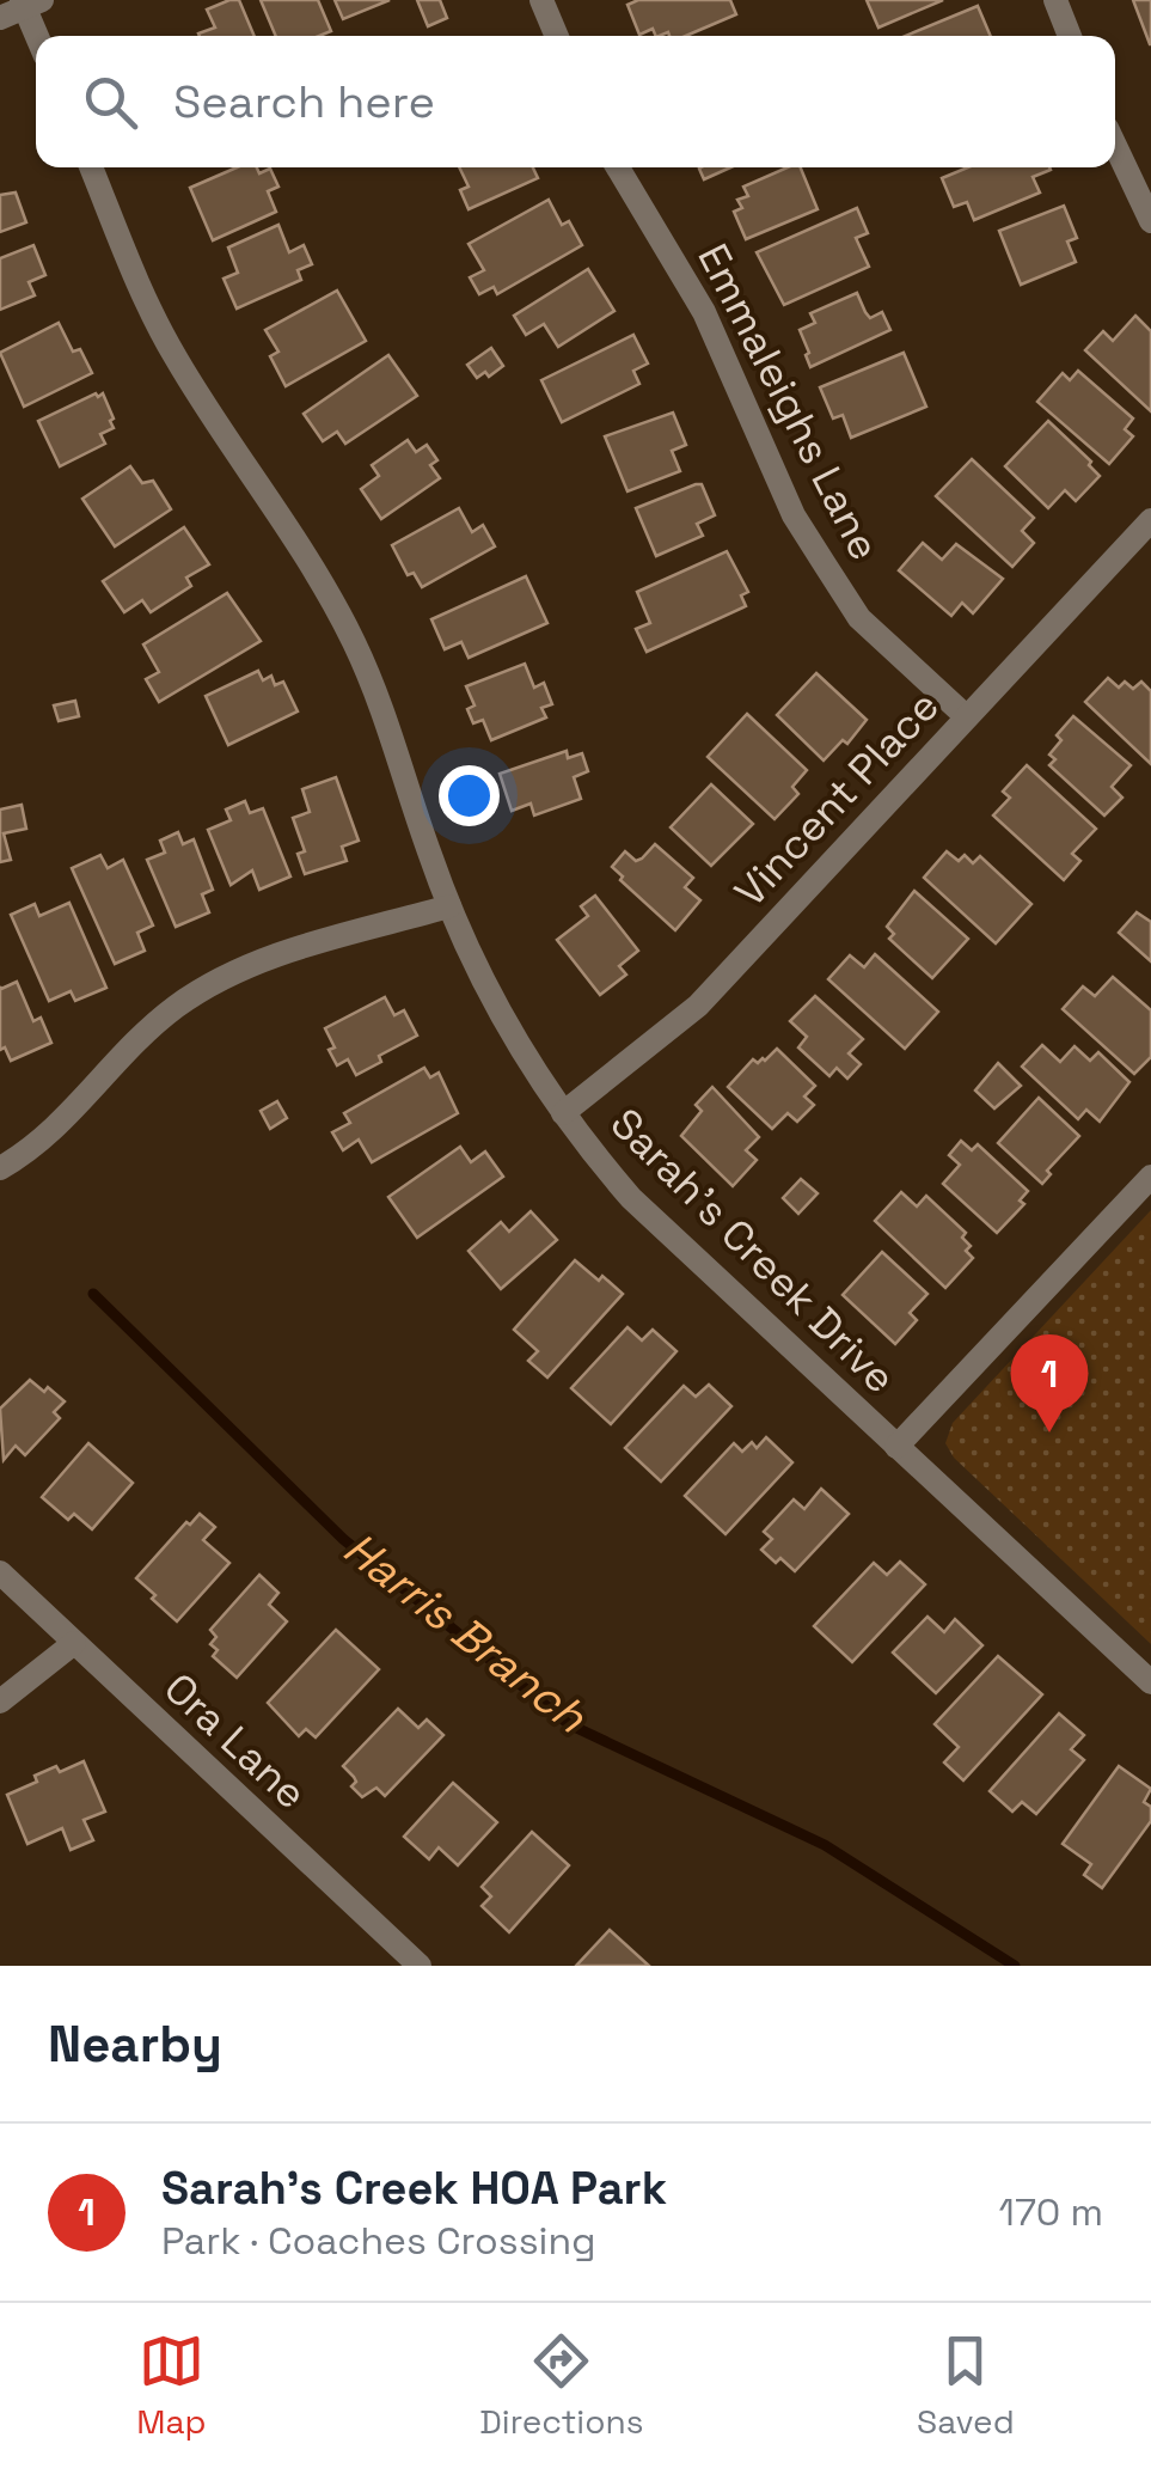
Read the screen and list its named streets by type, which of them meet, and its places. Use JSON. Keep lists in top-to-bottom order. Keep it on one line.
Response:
{"streets":{"street":["Emmaleighs Lane","Vincent Place","Sarah's Creek Drive","Ora Lane"]},"crossings":[["Emmaleighs Lane","Vincent Place"],["Vincent Place","Sarah's Creek Drive"]],"water":["Harris Branch"],"page":{"search":"Search here","pins":"1","heading":"Nearby","list":[{"mark":"1","name":"Sarah's Creek HOA Park","note":"Park · Coaches Crossing","value":"170 m"}],"nav":["Map","Directions","Saved"]}}
